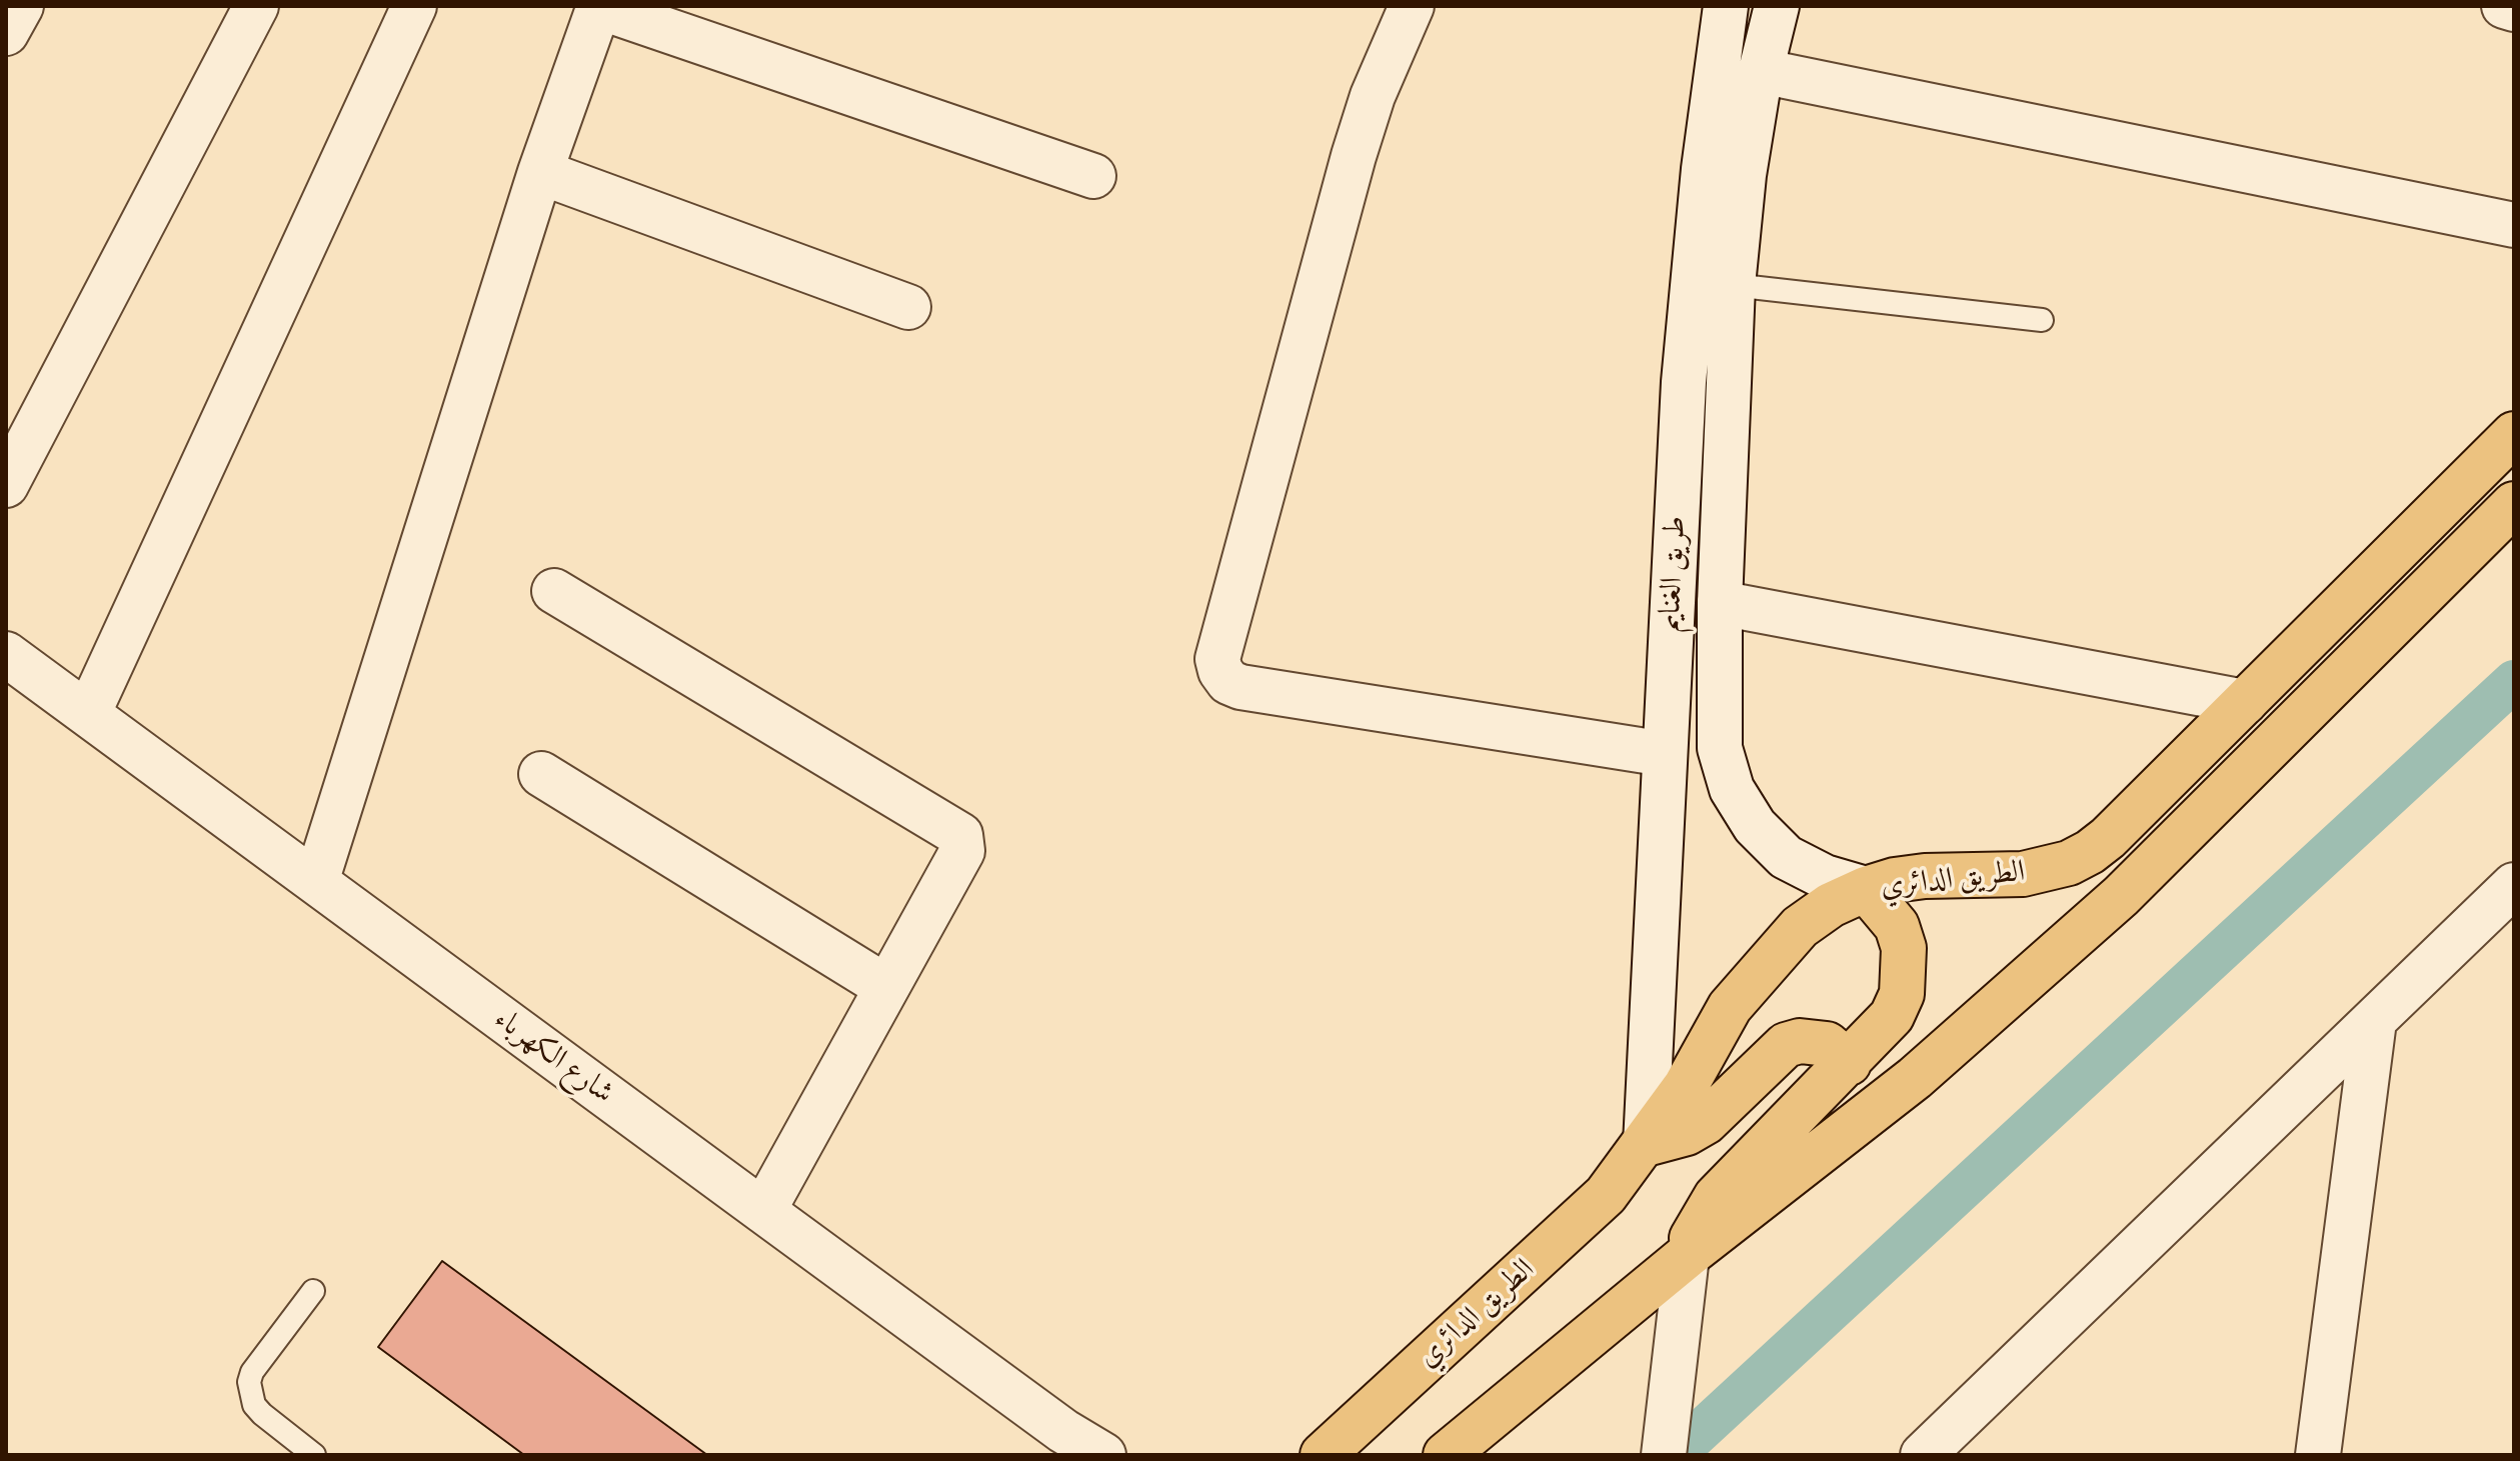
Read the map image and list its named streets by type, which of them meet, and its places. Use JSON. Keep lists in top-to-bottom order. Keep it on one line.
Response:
{"streets":{"highway":["الطريق الدائري"],"street":["طريق الغنايم","شارع الكهرباء"]},"crossings":[["طريق الغنايم","الطريق الدائري"]]}
